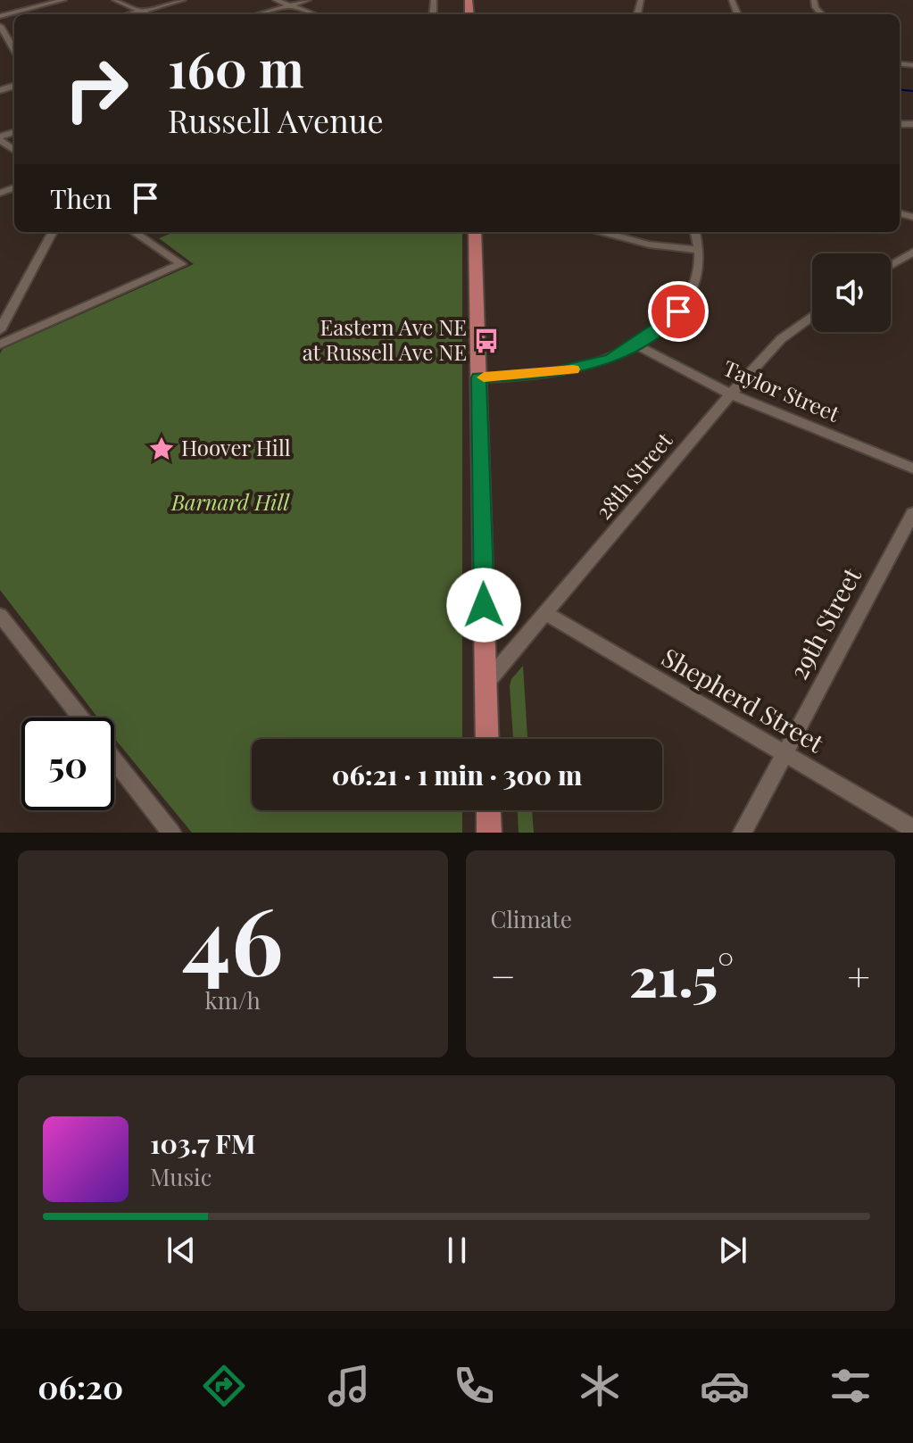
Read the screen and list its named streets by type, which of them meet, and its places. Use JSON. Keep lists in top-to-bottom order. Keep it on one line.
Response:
{"streets":{"street":["Taylor Street","28th Street","29th Street","Shepherd Street"]},"crossings":[["Taylor Street","28th Street"],["28th Street","Shepherd Street"],["29th Street","Shepherd Street"]],"parks":["Barnard Hill"],"places":{"bus stop":["Eastern Ave NE at Russell Ave NE"],"place":["Hoover Hill"]},"page":{"turn":["160 m","Russell Avenue"],"then":"Then","limit":"50","trip":"06:21 · 1 min · 300 m","tile":[["46","km/h"],"Climate"],"heat":["−","21.5°","+"],"song":["103.7 FM","Music"],"tabs":"06:20"}}
